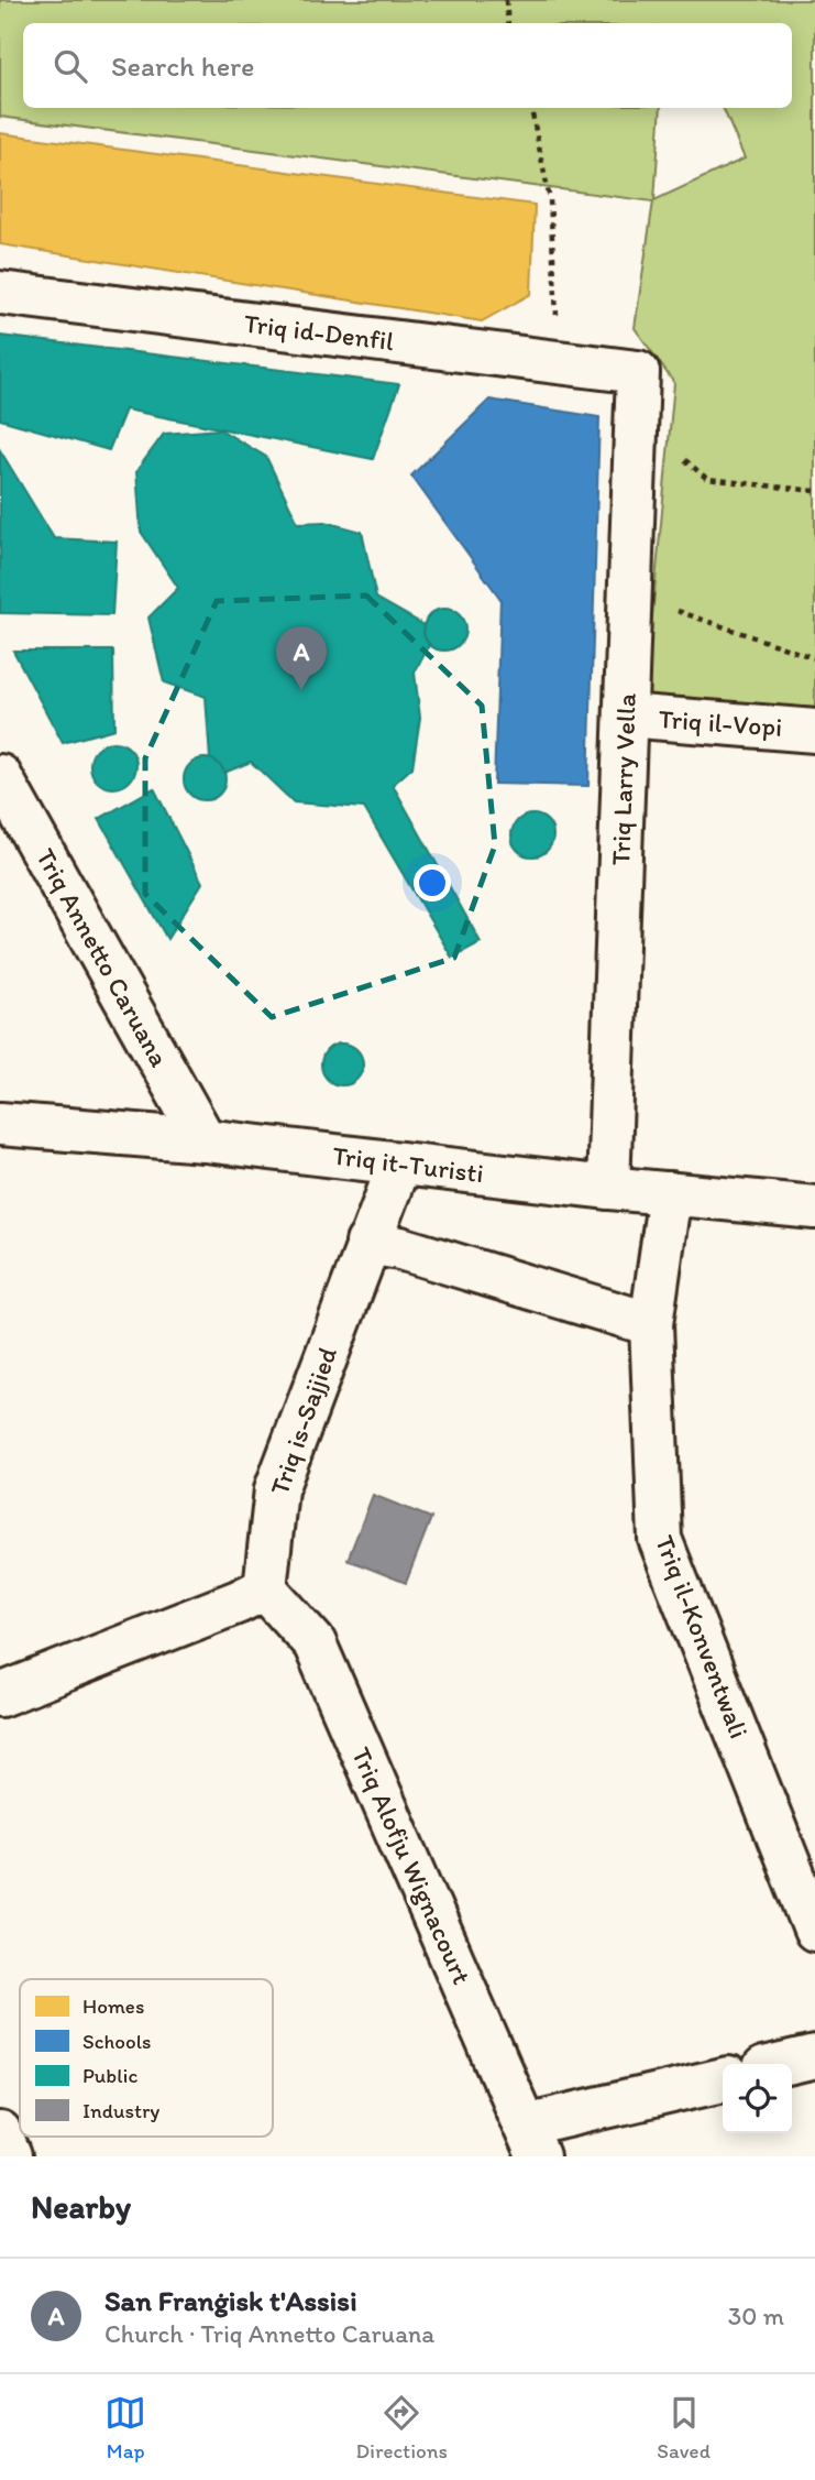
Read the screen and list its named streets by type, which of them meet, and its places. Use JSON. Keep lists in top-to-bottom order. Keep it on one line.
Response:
{"streets":{"street":["Triq id-Denfil","Triq il-Vopi","Triq Larry Vella","Triq Annetto Caruana","Triq it-Turisti","Triq is-Sajjied","Triq il-Konventwali","Triq Alofju Wignacourt"]},"crossings":[["Triq id-Denfil","Triq Larry Vella"],["Triq il-Vopi","Triq Larry Vella"],["Triq Larry Vella","Triq it-Turisti"],["Triq Annetto Caruana","Triq it-Turisti"],["Triq it-Turisti","Triq is-Sajjied"],["Triq it-Turisti","Triq il-Konventwali"],["Triq is-Sajjied","Triq Alofju Wignacourt"]],"legend":["Homes","Schools","Public","Industry"],"page":{"search":"Search here","pins":"A","heading":"Nearby","list":[{"mark":"A","name":"San Franġisk t'Assisi","note":"Church · Triq Annetto Caruana","value":"30 m"}],"nav":["Map","Directions","Saved"]}}
